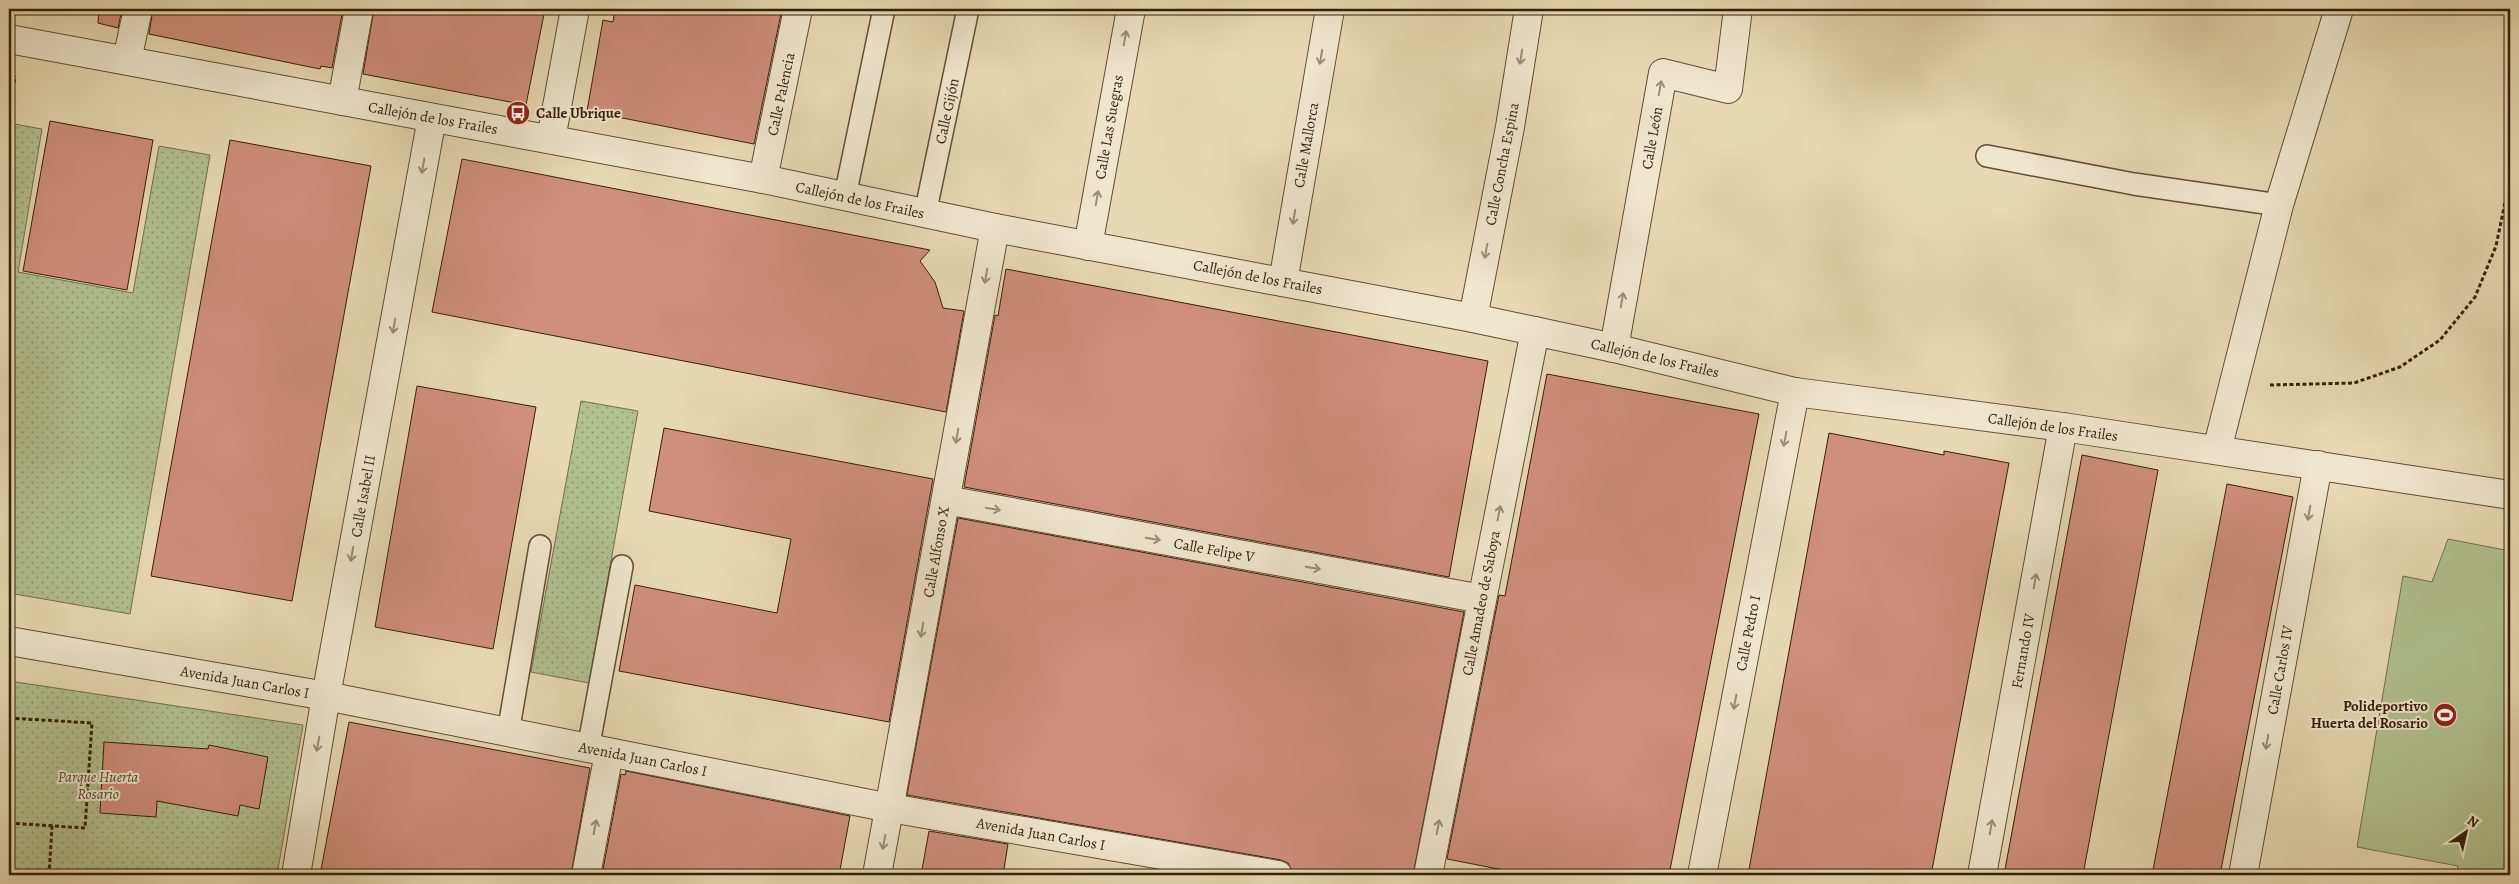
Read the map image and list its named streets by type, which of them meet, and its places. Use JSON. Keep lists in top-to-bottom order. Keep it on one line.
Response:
{"streets":{"street":["Calle Palencia","Callejón de los Frailes","Calle Las Suegras","Calle León","Calle Mallorca","Calle Concha Espina","Calle Isabel II","Calle Felipe V","Calle Alfonso X","Calle Amadeo de Saboya","Calle Pedro I","Fernando IV","Calle Carlos IV","Avenida Juan Carlos I"],"lane":["Calle Gijón"]},"crossings":[["Calle Palencia","Callejón de los Frailes"],["Calle Gijón","Callejón de los Frailes"],["Callejón de los Frailes","Calle Las Suegras"],["Callejón de los Frailes","Calle León"],["Callejón de los Frailes","Calle Mallorca"],["Callejón de los Frailes","Calle Concha Espina"],["Callejón de los Frailes","Calle Isabel II"],["Callejón de los Frailes","Calle Alfonso X"],["Callejón de los Frailes","Calle Amadeo de Saboya"],["Callejón de los Frailes","Calle Pedro I"],["Callejón de los Frailes","Fernando IV"],["Callejón de los Frailes","Calle Carlos IV"],["Calle Isabel II","Avenida Juan Carlos I"],["Calle Felipe V","Calle Alfonso X"],["Calle Felipe V","Calle Amadeo de Saboya"],["Calle Alfonso X","Avenida Juan Carlos I"]],"one_way":["Calle Las Suegras","Calle León","Calle Mallorca","Calle Concha Espina","Calle Isabel II","Calle Felipe V","Calle Alfonso X","Calle Amadeo de Saboya","Calle Pedro I","Fernando IV","Calle Carlos IV"],"parks":["Parque Huerta Rosario"],"places":{"bus stop":["Calle Ubrique"],"sports":["Polideportivo Huerta del Rosario"]},"north":"top right"}
